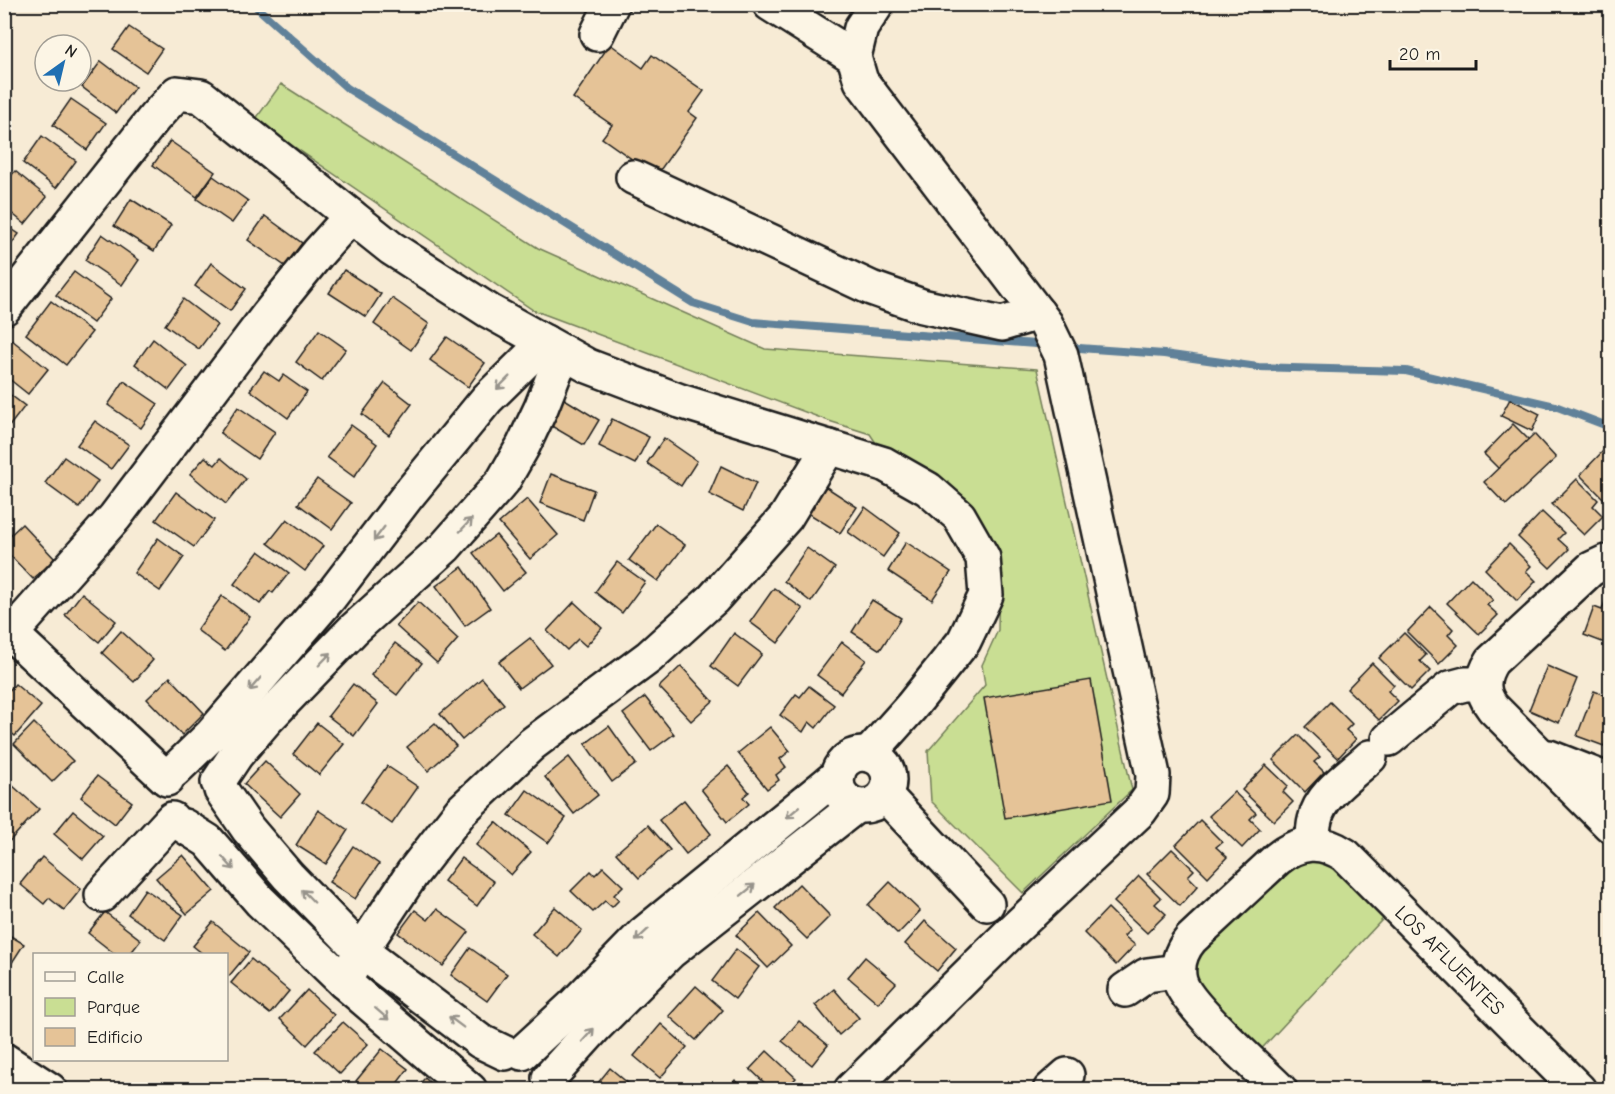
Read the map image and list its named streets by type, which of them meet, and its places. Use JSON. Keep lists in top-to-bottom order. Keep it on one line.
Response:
{"streets":{"street":["LOS AFLUENTES"]},"legend":["Calle","Parque","Edificio"],"scale_bar":"20 m","north":"top right"}
